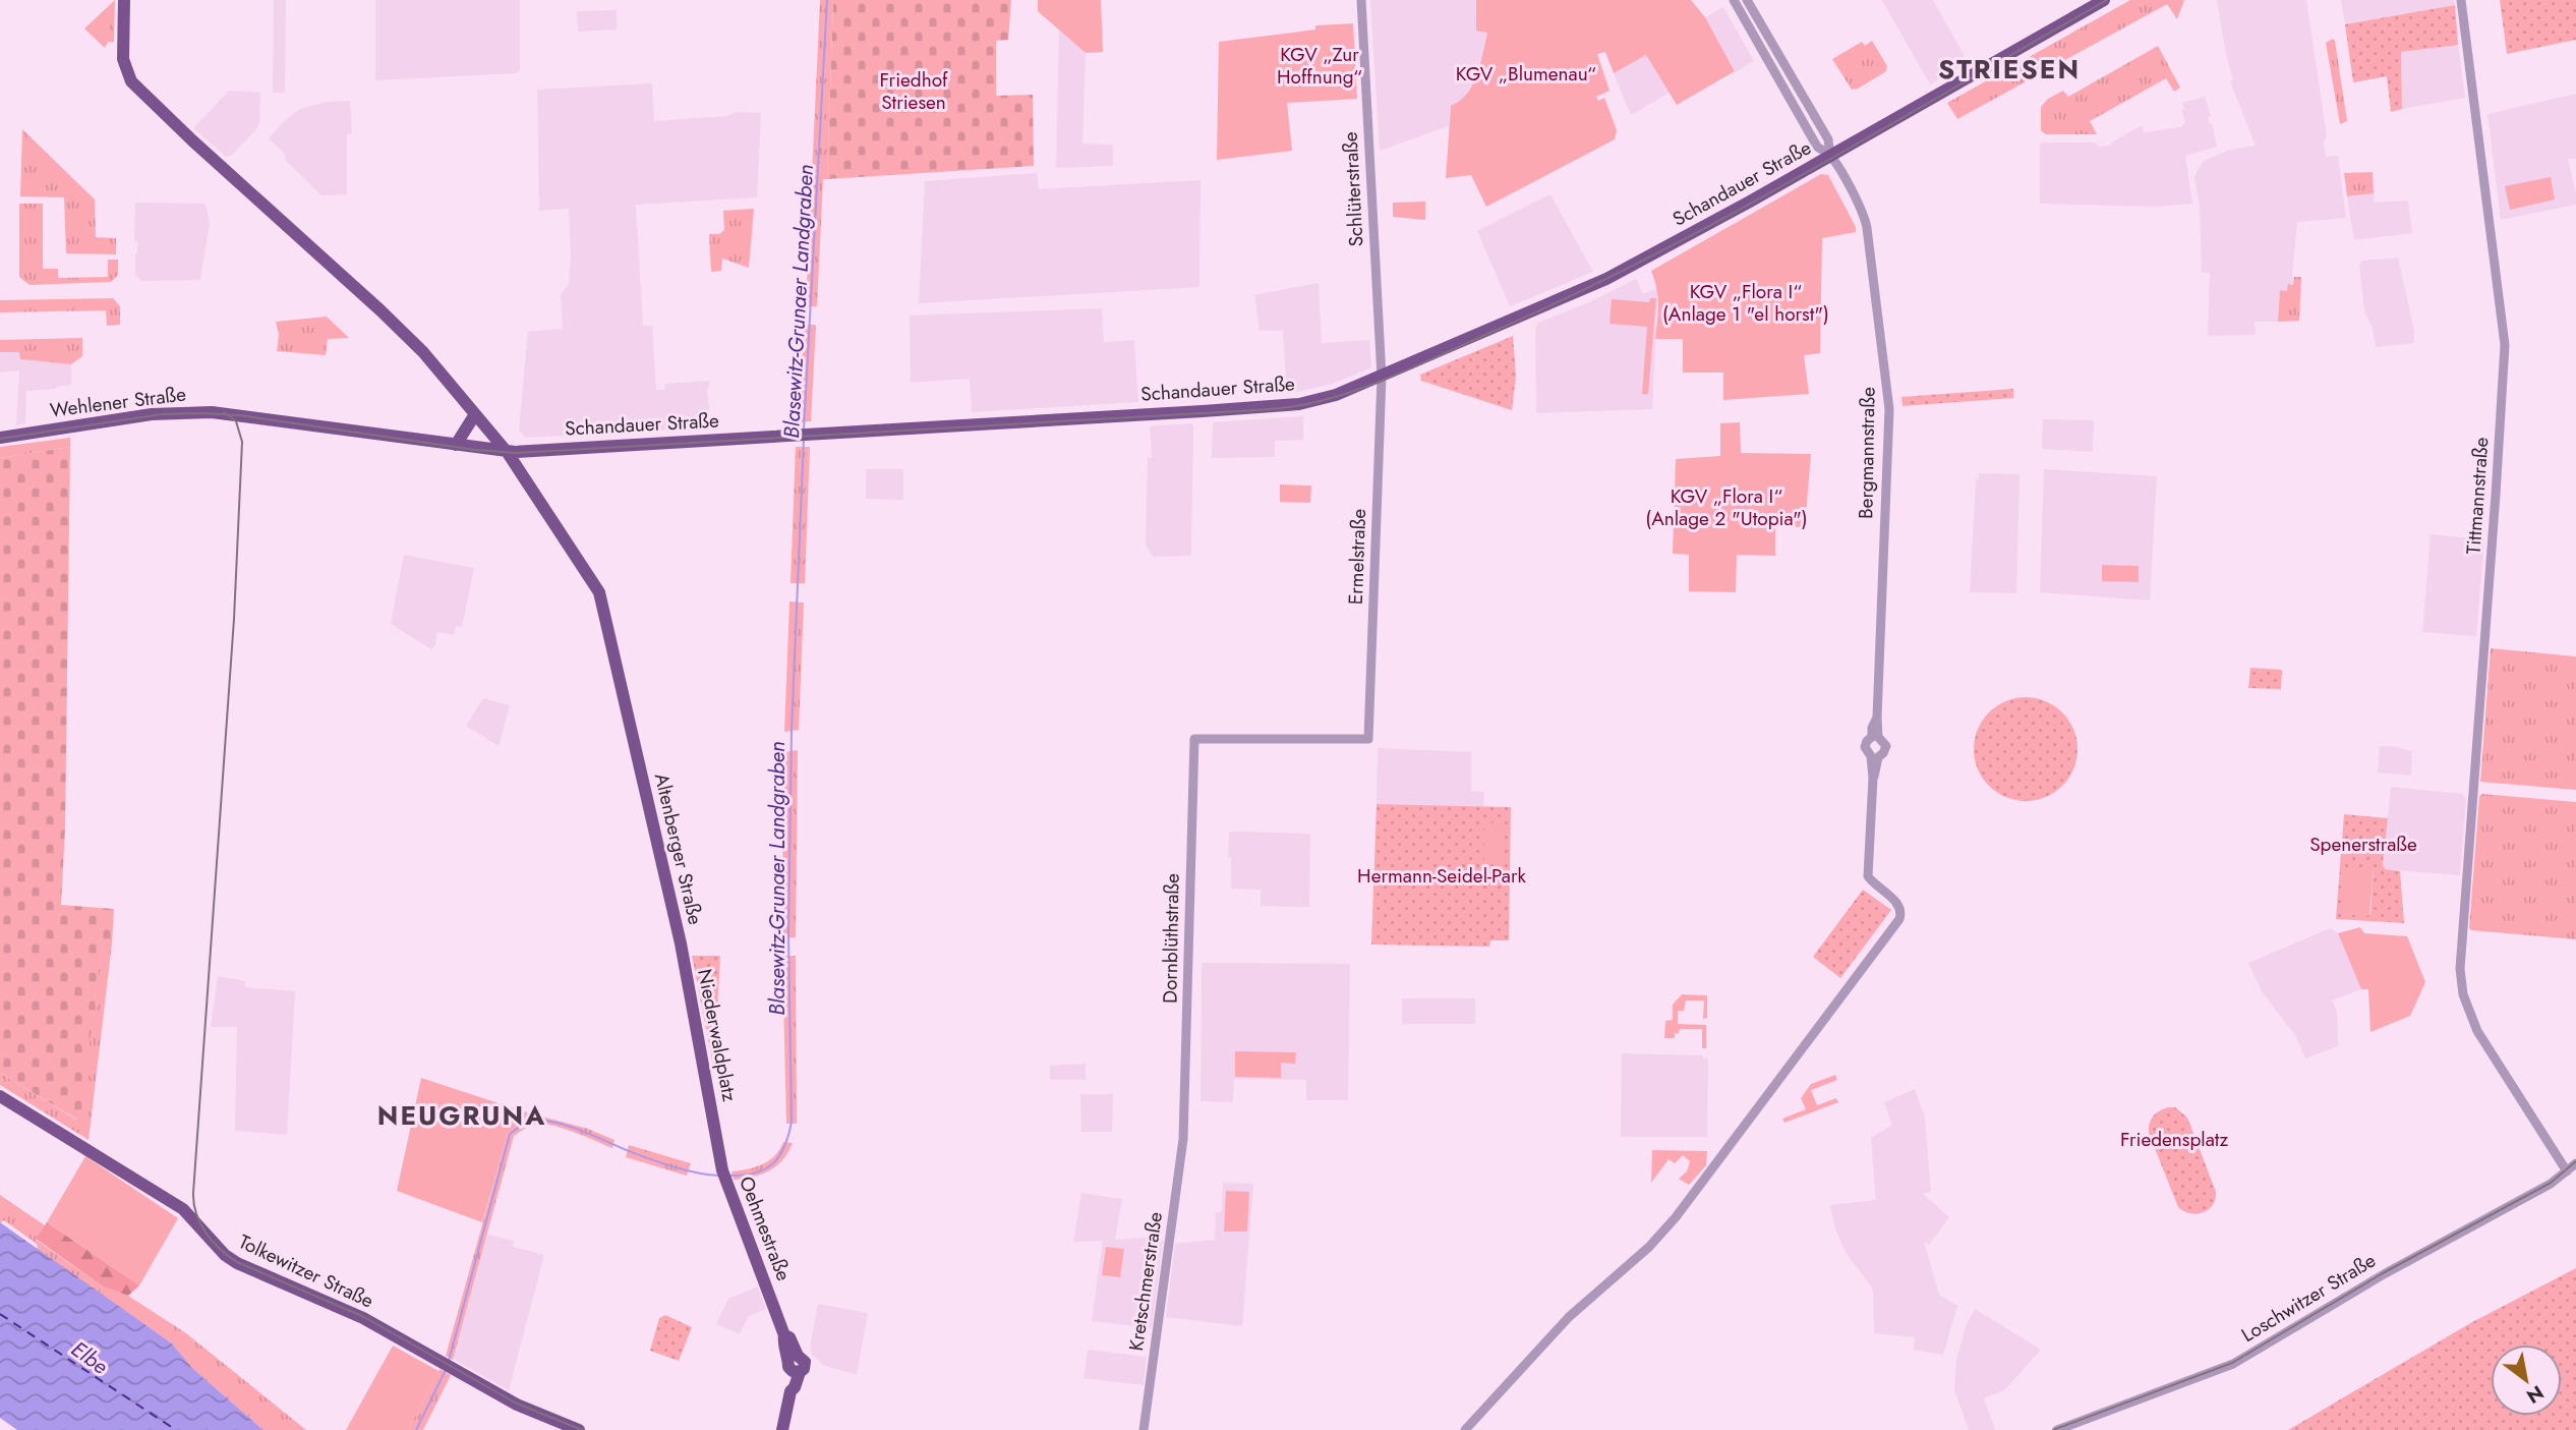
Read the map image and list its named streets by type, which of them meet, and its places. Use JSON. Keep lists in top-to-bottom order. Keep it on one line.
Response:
{"streets":{"main road":["Schandauer Straße","Wehlener Straße","Altenberger Straße","Niederwaldplatz","Oehmestraße","Tolkewitzer Straße"],"street":["Schlüterstraße","Bergmannstraße","Tittmannstraße","Ermelstraße","Dornblüthstraße","Kretschmerstraße","Loschwitzer Straße"]},"crossings":[["Schandauer Straße","Schlüterstraße"],["Schandauer Straße","Wehlener Straße"],["Schandauer Straße","Bergmannstraße"],["Schandauer Straße","Ermelstraße"],["Schandauer Straße","Altenberger Straße"],["Schlüterstraße","Ermelstraße"],["Tittmannstraße","Loschwitzer Straße"],["Ermelstraße","Dornblüthstraße"],["Altenberger Straße","Niederwaldplatz"],["Dornblüthstraße","Kretschmerstraße"],["Niederwaldplatz","Oehmestraße"]],"districts":["STRIESEN","NEUGRUNA"],"water":["Blasewitz‐Grunaer Landgraben","Elbe"],"parks":["KGV „Zur Hoffnung“","KGV „Blumenau“","Friedhof Striesen","KGV „Flora I“ (Anlage 1 \"el horst\")","KGV „Flora I“ (Anlage 2 \"Utopia\")","Spenerstraße","Hermann-Seidel-Park","Friedensplatz"],"north":"bottom right"}
